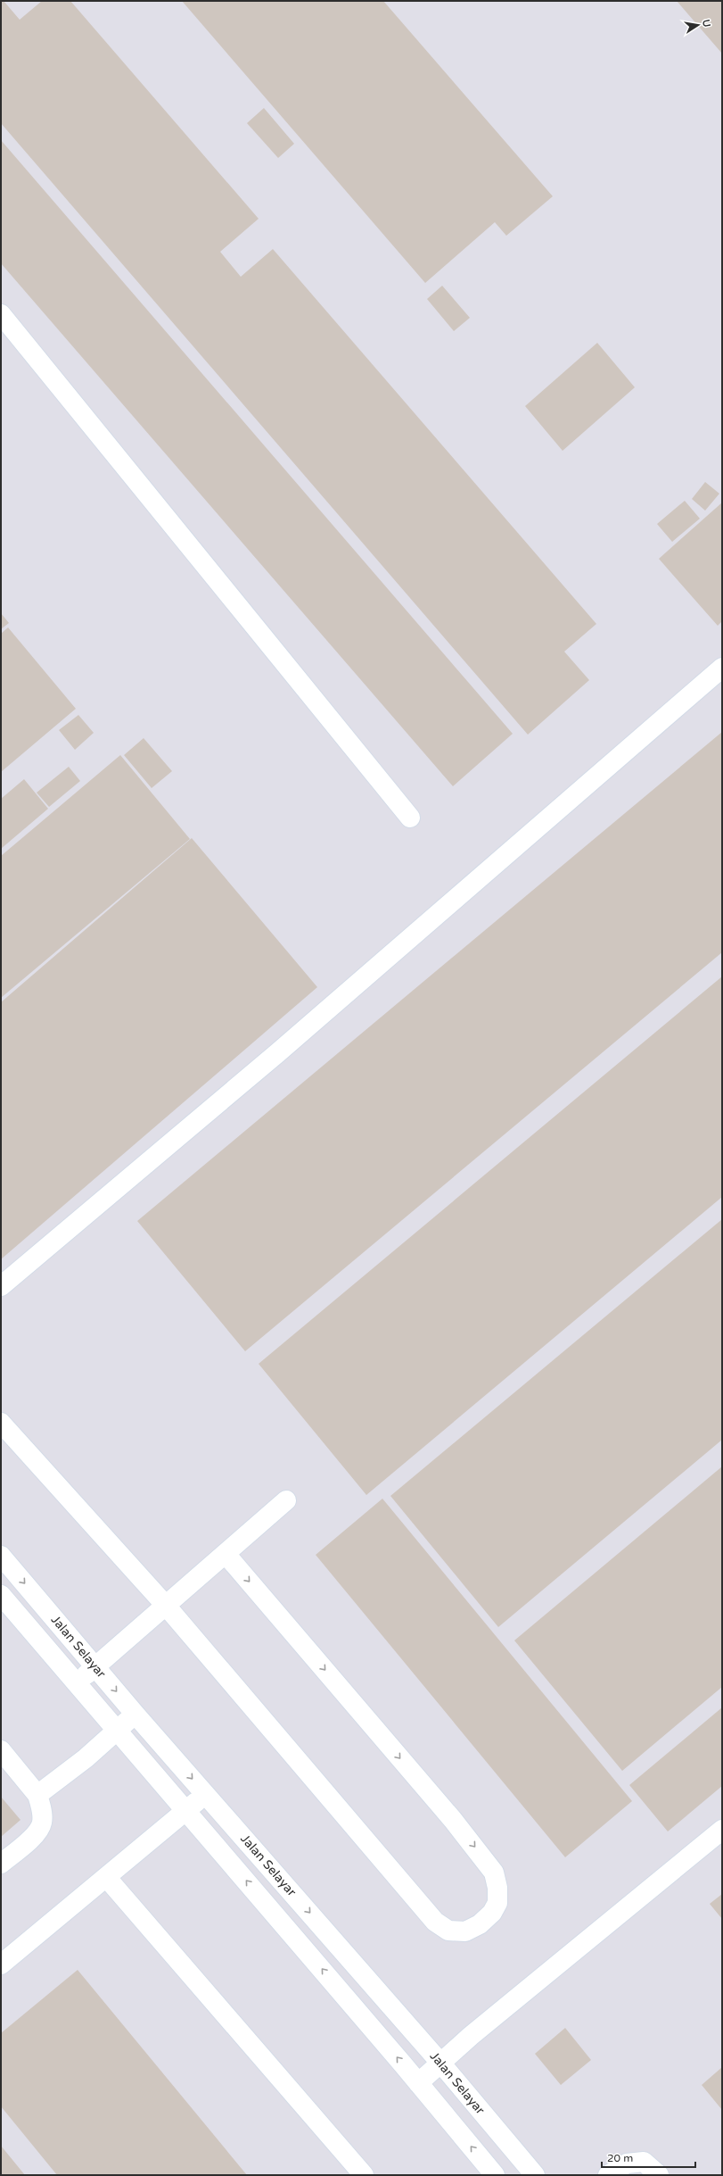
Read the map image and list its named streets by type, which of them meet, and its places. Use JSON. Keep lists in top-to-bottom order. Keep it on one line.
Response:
{"streets":{"street":["Jalan Selayar"]},"scale_bar":"20 m","north":"right"}
